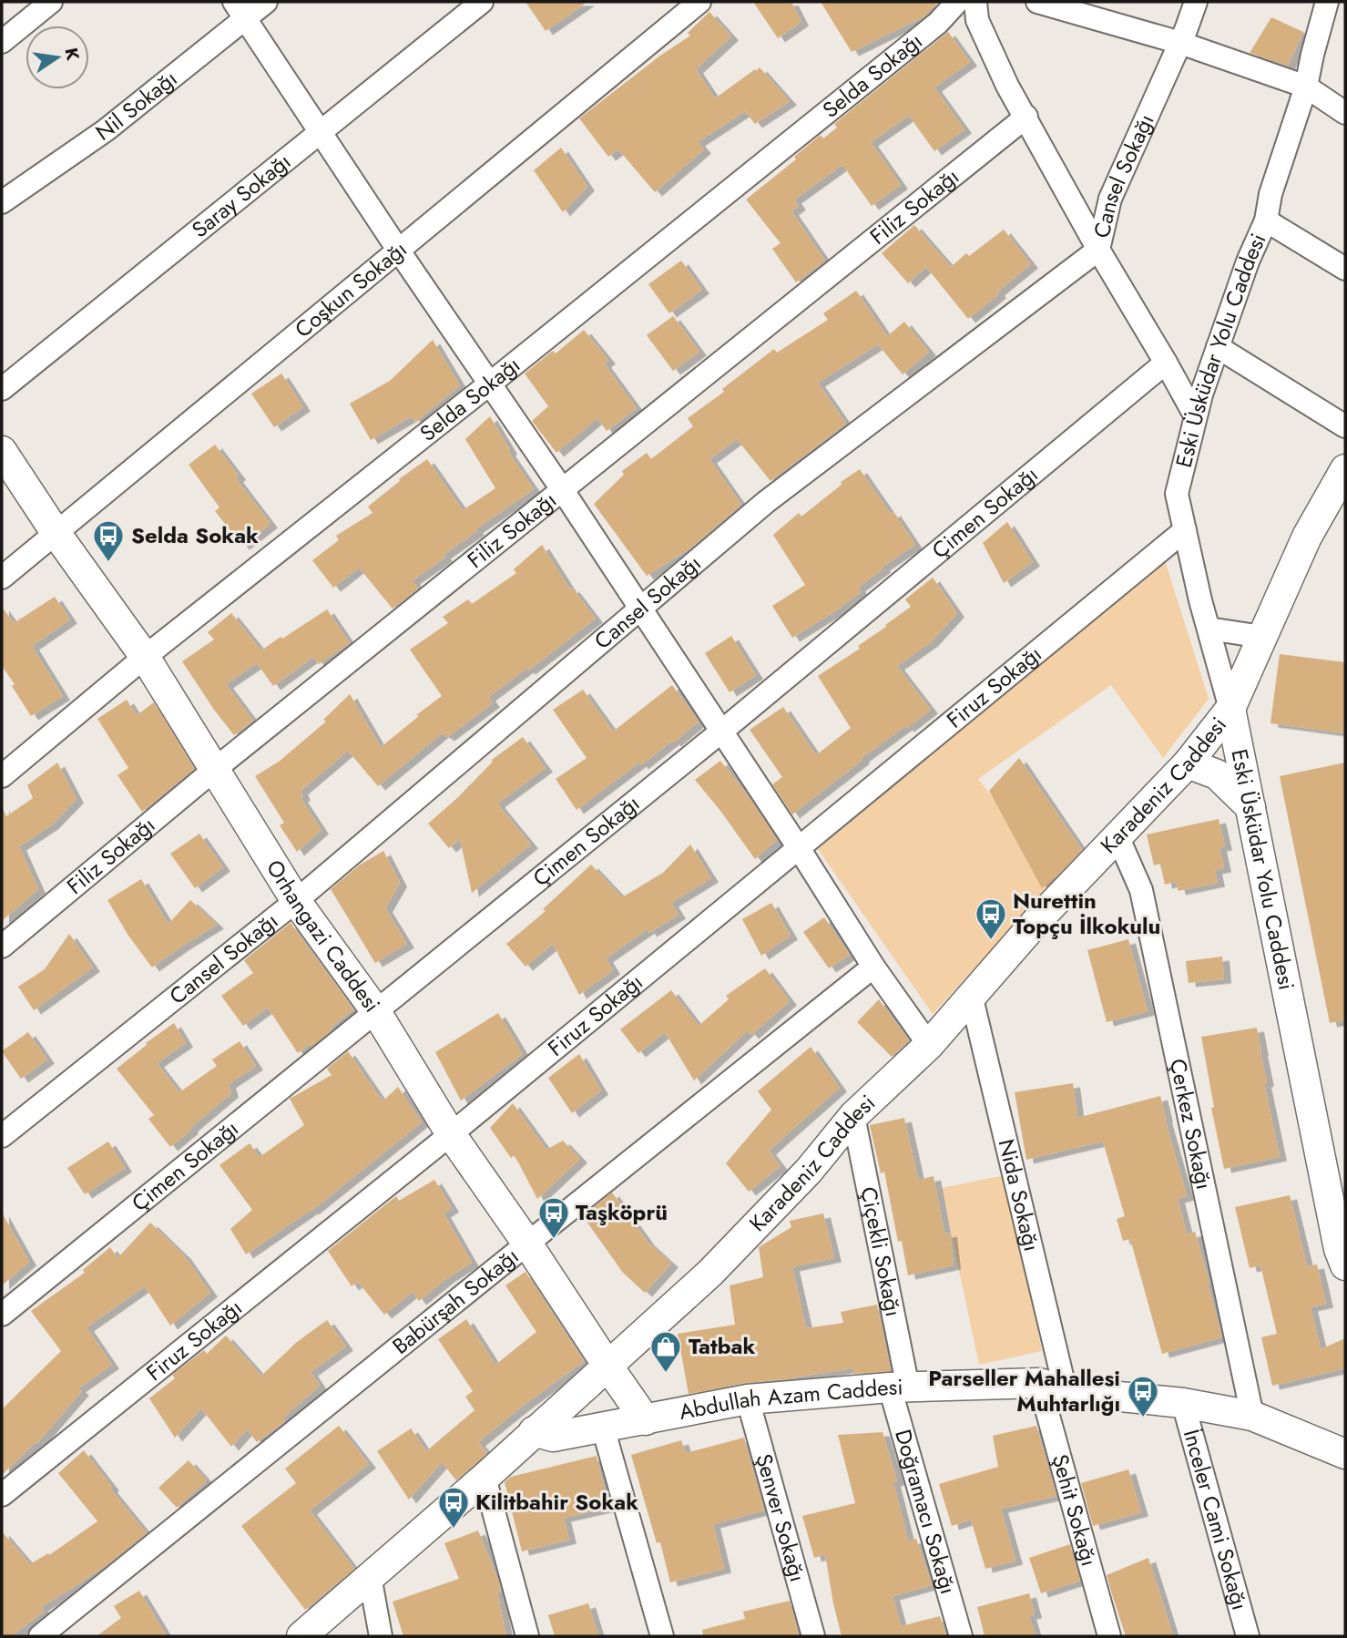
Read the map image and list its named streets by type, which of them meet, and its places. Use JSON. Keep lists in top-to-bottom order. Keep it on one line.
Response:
{"streets":{"street":["Selda Sokağı","Nil Sokağı","Cansel Sokağı","Saray Sokağı","Filiz Sokağı","Coşkun Sokağı","Eski Üsküdar Yolu Caddesi","Çimen Sokağı","Firuz Sokağı","Karadeniz Caddesi","Orhangazi Caddesi","Çerkez Sokağı","Nida Sokağı","Çiçekli Sokağı","Babürşah Sokağı","Abdullah Azam Caddesi","Şehit Sokağı","Doğramacı Sokağı","Şenver Sokağı","İnceler Cami Sokağı"]},"crossings":[["Selda Sokağı","Orhangazi Caddesi"],["Cansel Sokağı","Orhangazi Caddesi"],["Filiz Sokağı","Orhangazi Caddesi"],["Coşkun Sokağı","Orhangazi Caddesi"],["Eski Üsküdar Yolu Caddesi","Firuz Sokağı"],["Eski Üsküdar Yolu Caddesi","Karadeniz Caddesi"],["Çimen Sokağı","Orhangazi Caddesi"],["Firuz Sokağı","Orhangazi Caddesi"],["Karadeniz Caddesi","Orhangazi Caddesi"],["Karadeniz Caddesi","Çerkez Sokağı"],["Karadeniz Caddesi","Nida Sokağı"],["Karadeniz Caddesi","Çiçekli Sokağı"],["Karadeniz Caddesi","Abdullah Azam Caddesi"],["Orhangazi Caddesi","Babürşah Sokağı"],["Orhangazi Caddesi","Abdullah Azam Caddesi"],["Çerkez Sokağı","Abdullah Azam Caddesi"],["Nida Sokağı","Abdullah Azam Caddesi"],["Nida Sokağı","Şehit Sokağı"],["Çiçekli Sokağı","Abdullah Azam Caddesi"],["Çiçekli Sokağı","Doğramacı Sokağı"],["Abdullah Azam Caddesi","Şehit Sokağı"],["Abdullah Azam Caddesi","Doğramacı Sokağı"],["Abdullah Azam Caddesi","Şenver Sokağı"],["Abdullah Azam Caddesi","İnceler Cami Sokağı"]],"places":{"bus stop":["Selda Sokak","Nurettin Topçu İlkokulu","Taşköprü","Parseller Mahallesi Muhtarlığı","Kilitbahir Sokak"],"shop":["Tatbak"]},"north":"right"}
